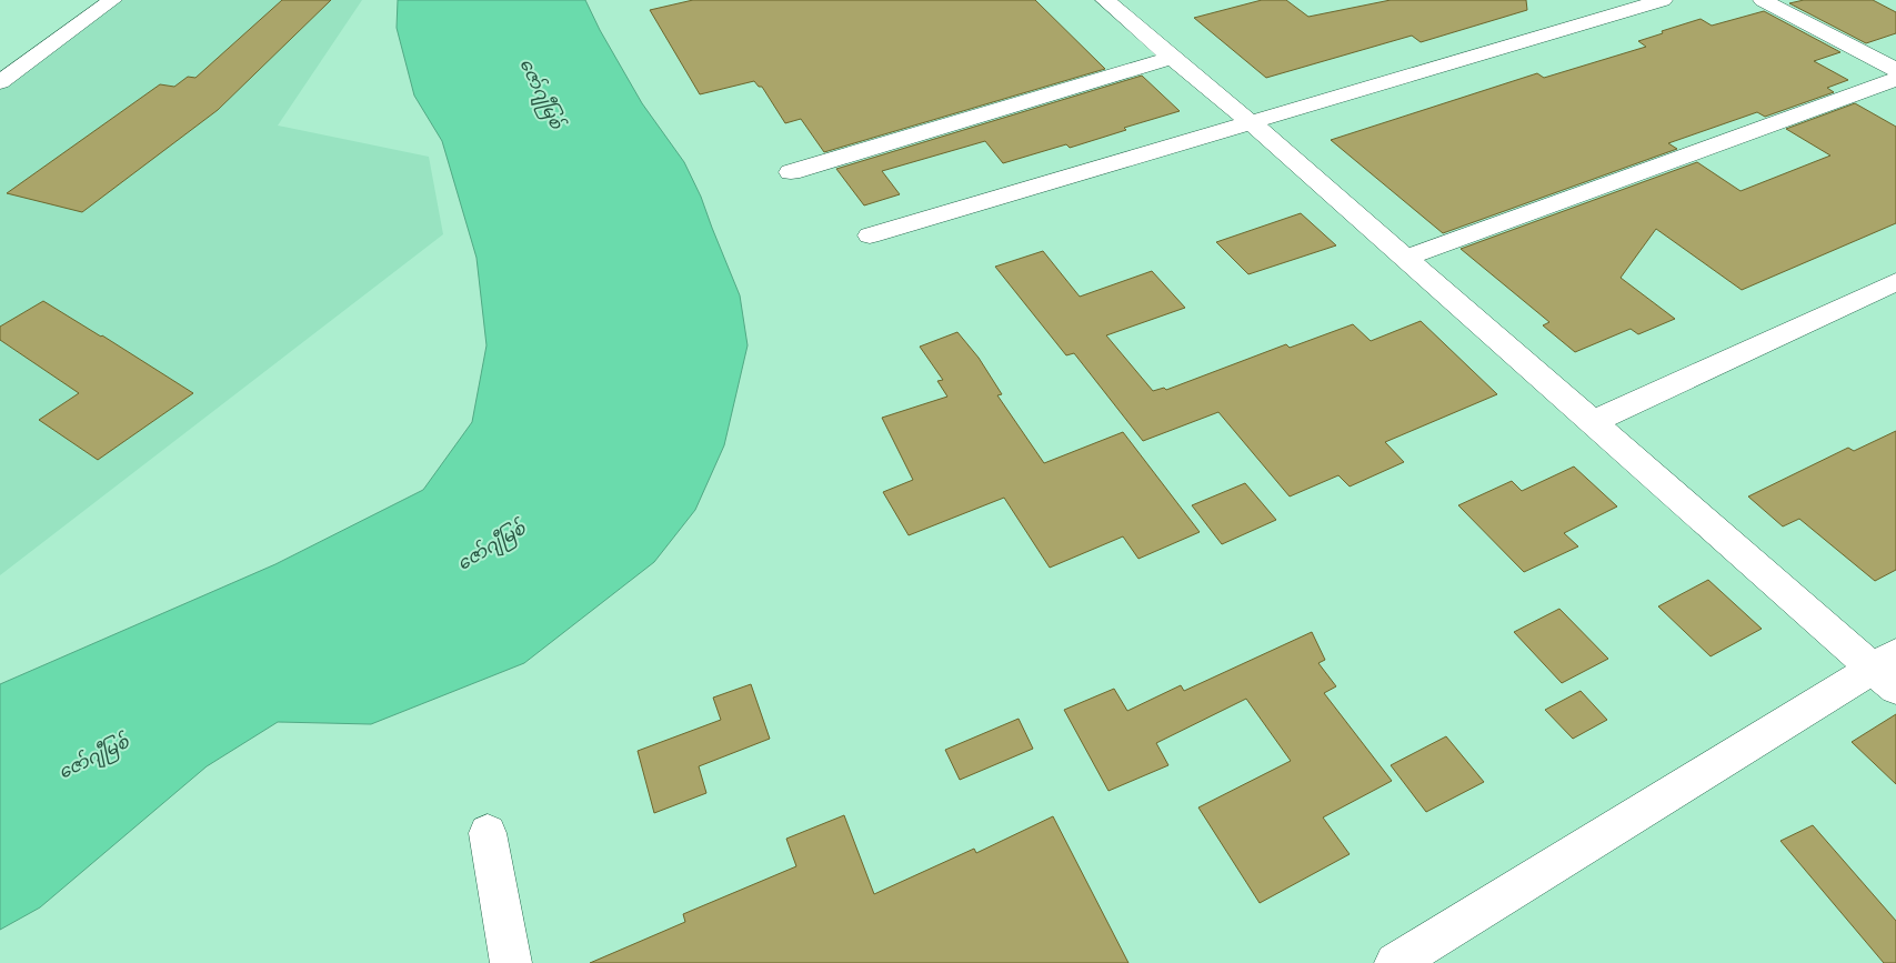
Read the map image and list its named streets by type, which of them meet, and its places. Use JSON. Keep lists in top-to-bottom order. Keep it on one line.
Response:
{"water":["ဇော်ဂျီမြစ်"]}
